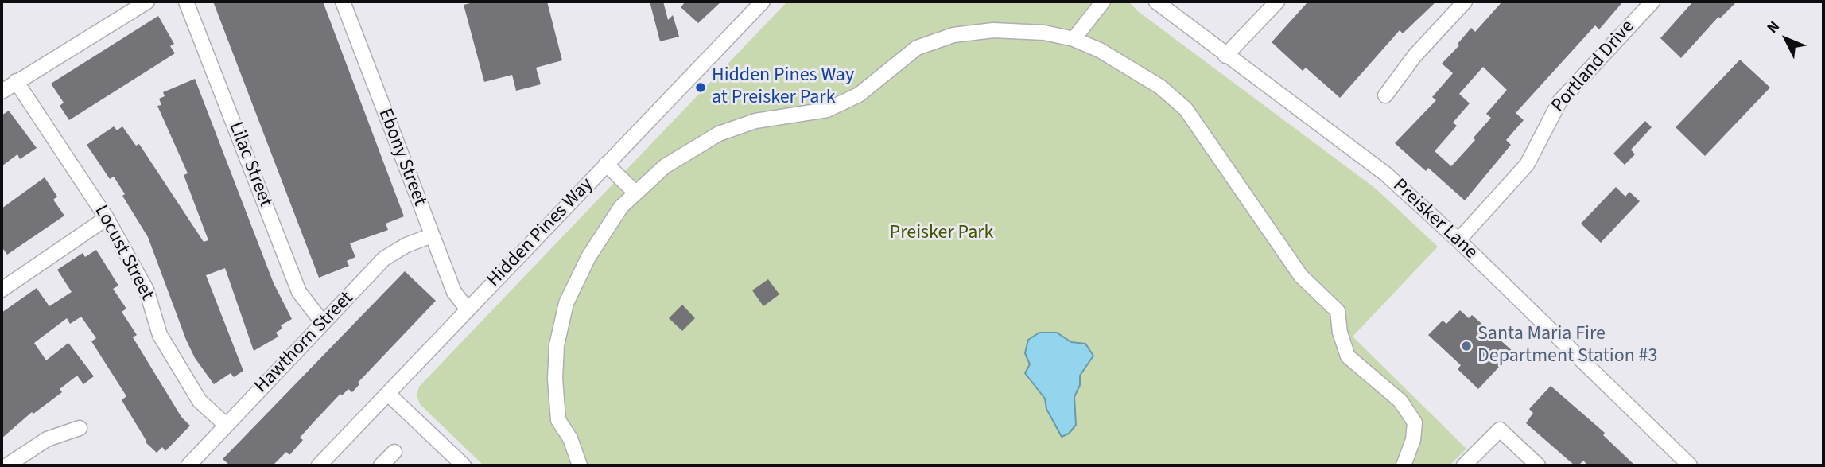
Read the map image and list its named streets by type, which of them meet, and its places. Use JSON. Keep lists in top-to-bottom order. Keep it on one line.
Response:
{"streets":{"street":["Portland Drive","Ebony Street","Lilac Street","Preisker Lane","Hidden Pines Way","Locust Street","Hawthorn Street"]},"crossings":[["Portland Drive","Preisker Lane"],["Ebony Street","Hidden Pines Way"],["Ebony Street","Hawthorn Street"],["Lilac Street","Hawthorn Street"],["Locust Street","Hawthorn Street"]],"parks":["Preisker Park"],"places":["Hidden Pines Way at Preisker Park","Santa Maria Fire Department Station #3"],"north":"top left"}
